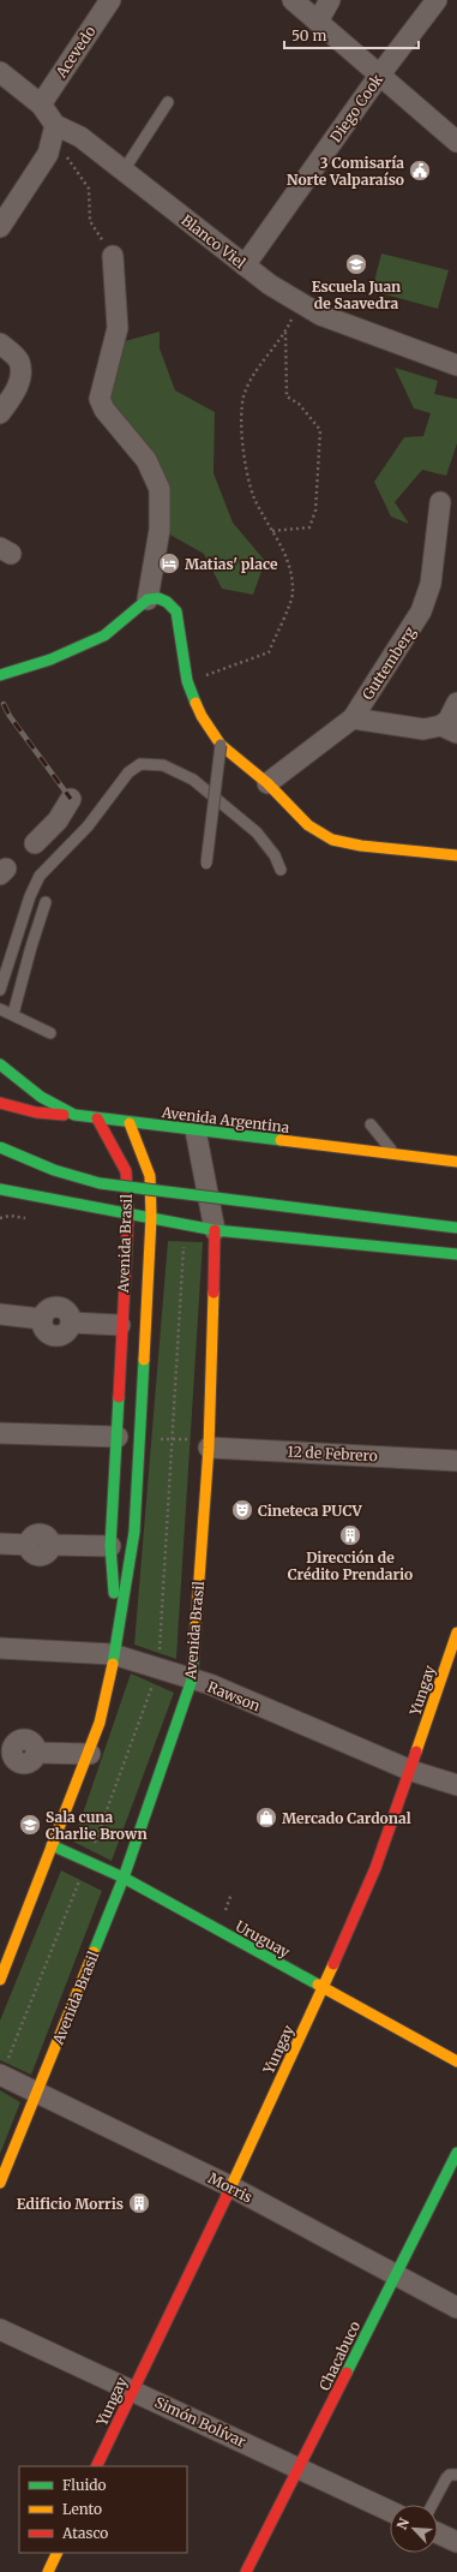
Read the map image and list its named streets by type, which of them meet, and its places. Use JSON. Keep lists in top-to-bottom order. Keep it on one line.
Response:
{"streets":{"main road":["Avenida Argentina","Avenida Brasil","Yungay","Uruguay","Chacabuco"],"street":["Acevedo","Diego Cook","Blanco Viel","Guttemberg","12 de Febrero","Rawson","Morris","Simón Bolívar"]},"crossings":[["Diego Cook","Blanco Viel"],["Avenida Argentina","Avenida Brasil"],["Avenida Brasil","12 de Febrero"],["Avenida Brasil","Rawson"],["Avenida Brasil","Uruguay"],["Avenida Brasil","Morris"],["Yungay","Rawson"],["Yungay","Uruguay"],["Yungay","Morris"],["Yungay","Simón Bolívar"],["Morris","Chacabuco"],["Chacabuco","Simón Bolívar"]],"places":{"public building":["3 Comisaría Norte Valparaíso"],"school or university":["Escuela Juan de Saavedra","Sala cuna Charlie Brown"],"hotel":["Matias' place"],"theatre":["Cineteca PUCV"],"building":["Dirección de Crédito Prendario","Edificio Morris"],"shop":["Mercado Cardonal"]},"legend":["Fluido","Lento","Atasco"],"scale_bar":"50 m","north":"top left"}
